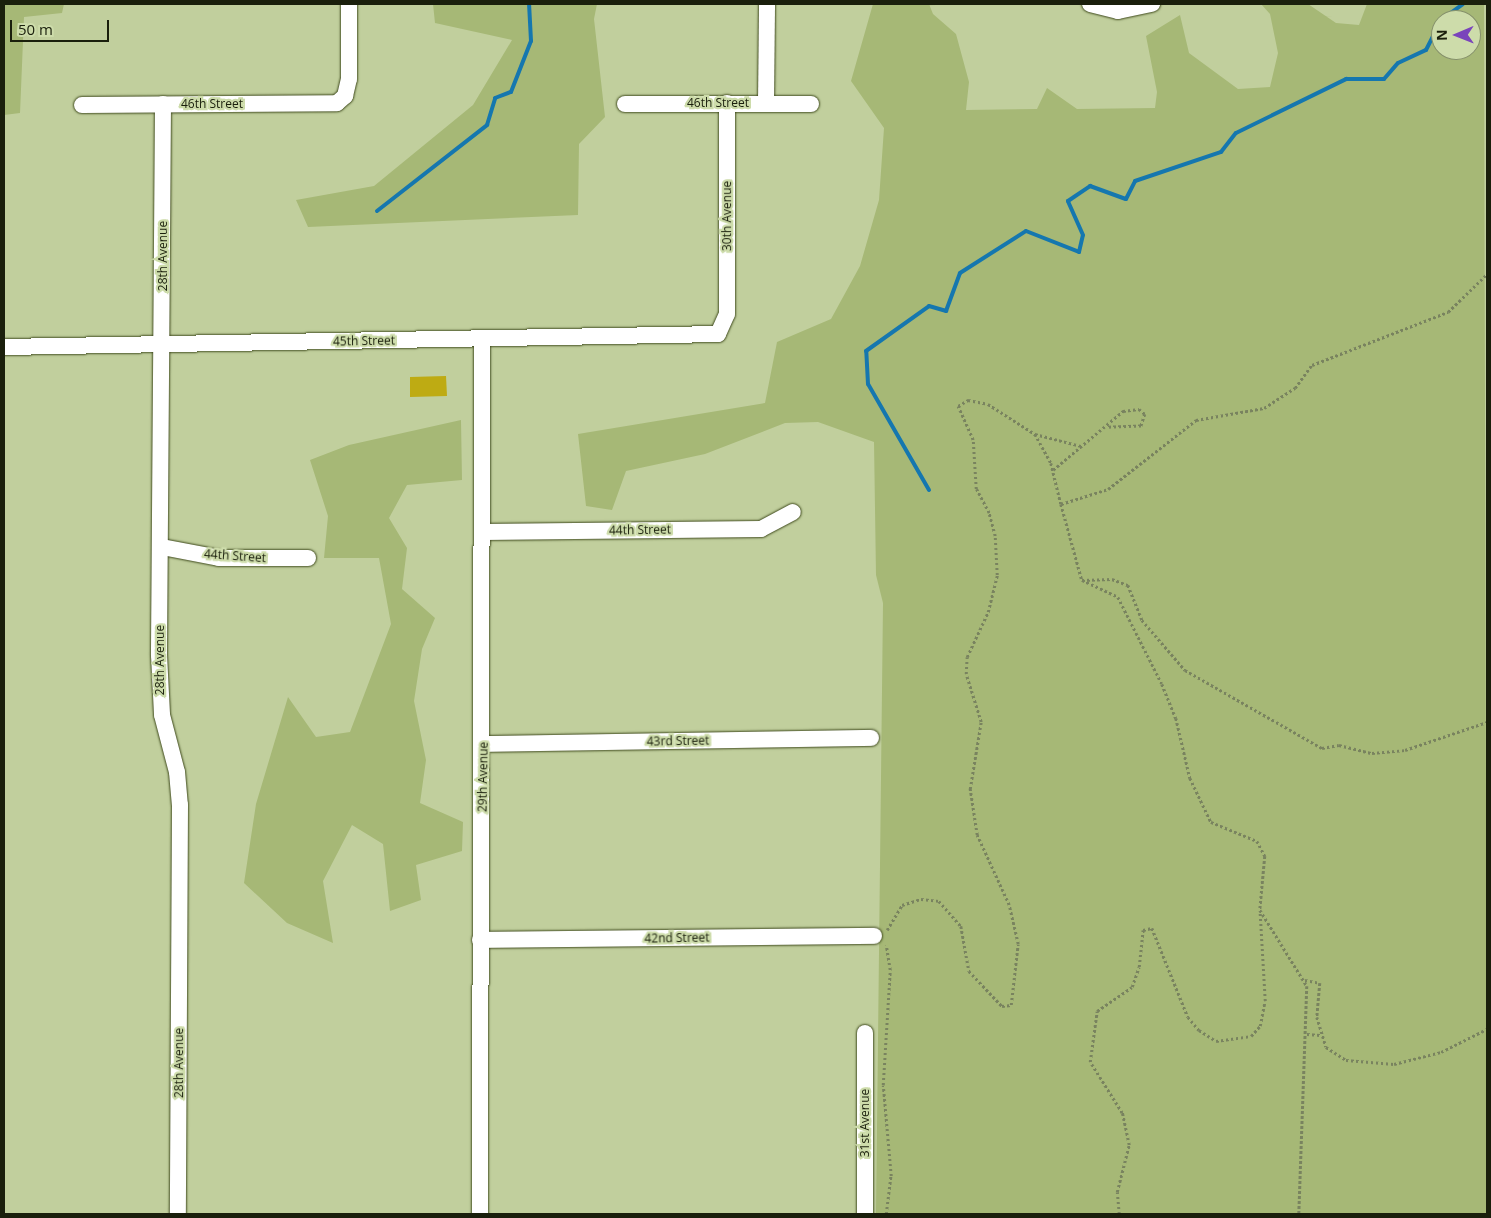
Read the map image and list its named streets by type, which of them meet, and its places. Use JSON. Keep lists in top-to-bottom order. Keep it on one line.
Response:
{"streets":{"street":["46th Street","30th Avenue","28th Avenue","45th Street","44th Street","43rd Street","29th Avenue","42nd Street","31st Avenue"]},"crossings":[["46th Street","30th Avenue"],["46th Street","28th Avenue"],["30th Avenue","45th Street"],["28th Avenue","45th Street"],["28th Avenue","44th Street"],["45th Street","29th Avenue"],["44th Street","29th Avenue"],["43rd Street","29th Avenue"],["29th Avenue","42nd Street"]],"scale_bar":"50 m","north":"left"}
